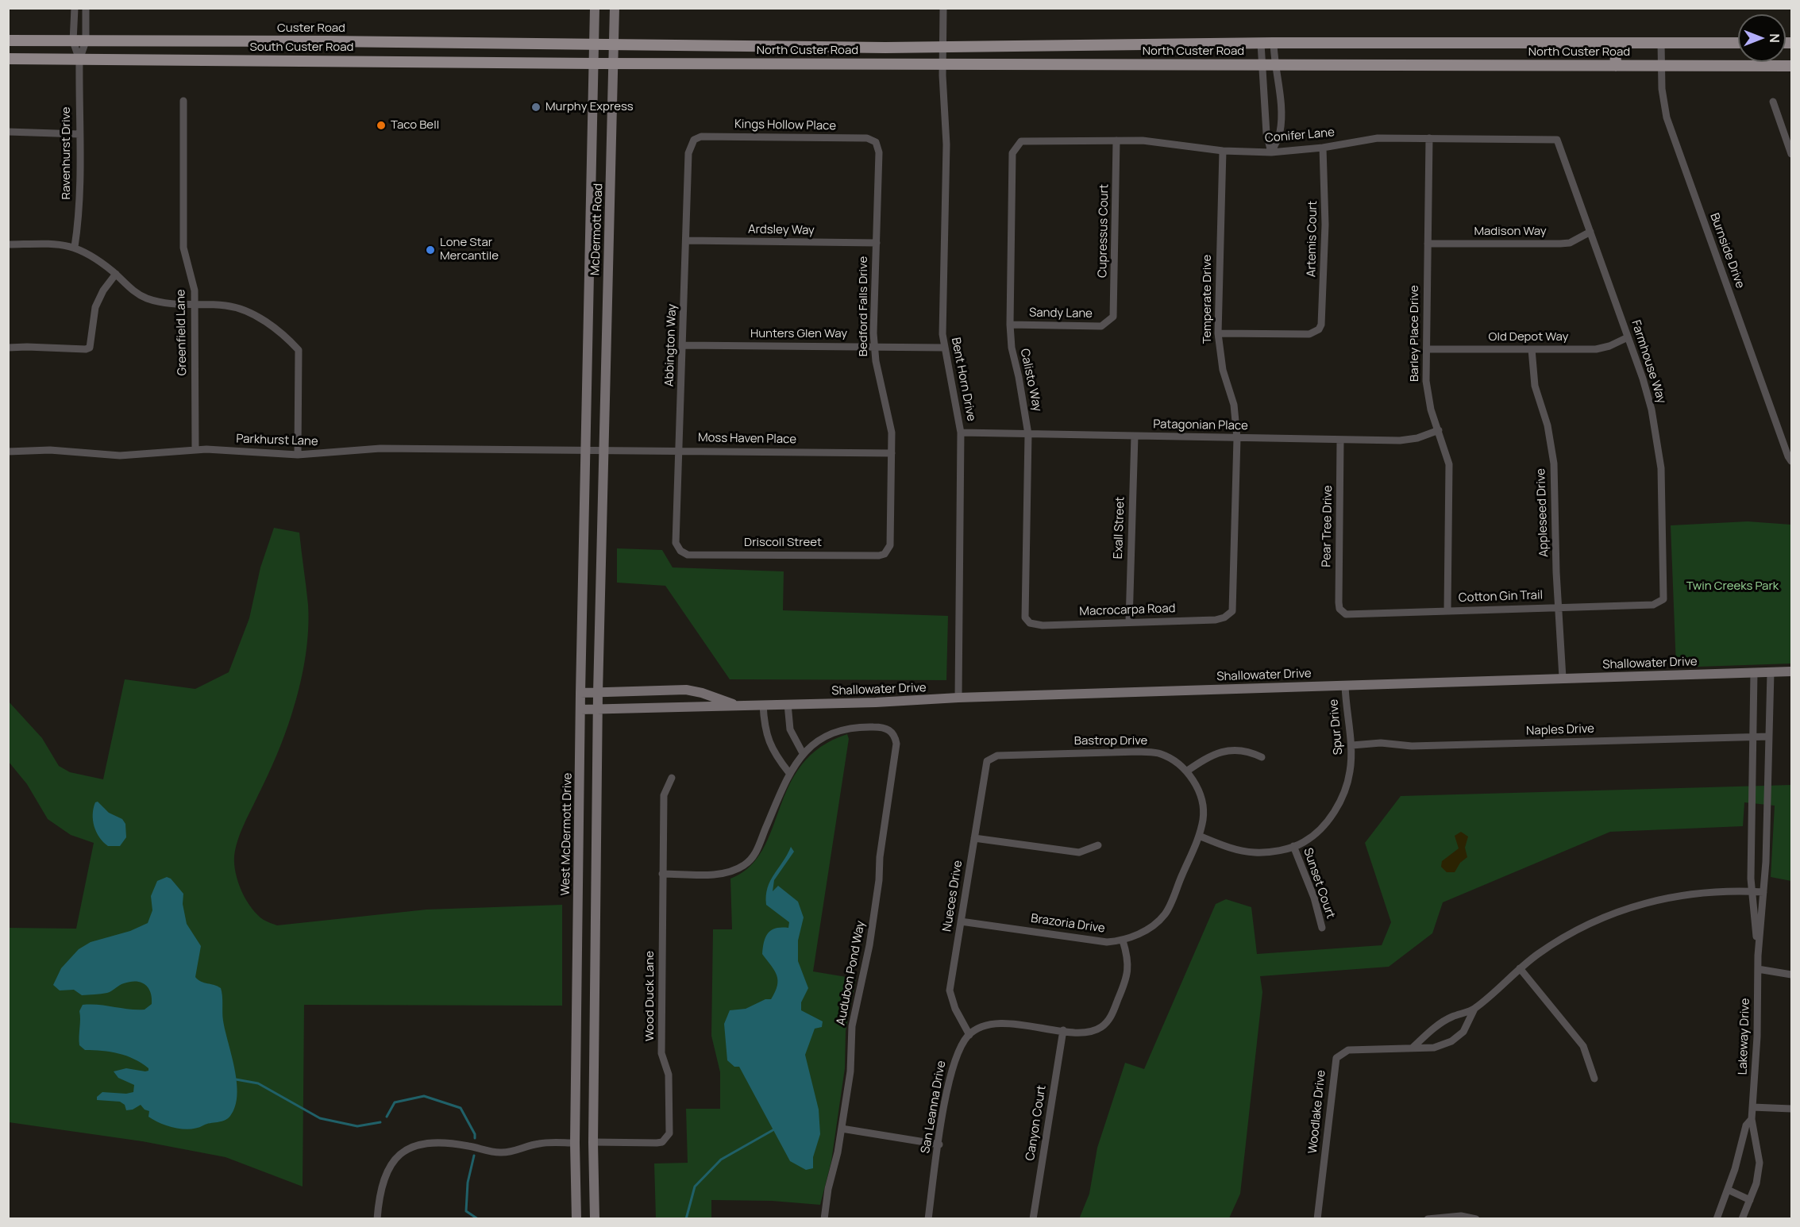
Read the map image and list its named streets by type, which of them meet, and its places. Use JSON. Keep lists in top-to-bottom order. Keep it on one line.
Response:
{"streets":{"main road":["Custer Road","South Custer Road","North Custer Road","McDermott Road","Shallowater Drive","West McDermott Drive"],"street":["Kings Hollow Place","Conifer Lane","Ravenhurst Drive","Ardsley Way","Cupressus Court","Madison Way","Artemis Court","Burnside Drive","Temperate Drive","Bedford Falls Drive","Sandy Lane","Greenfield Lane","Barley Place Drive","Hunters Glen Way","Old Depot Way","Abbington Way","Farmhouse Way","Bent Horn Drive","Calisto Way","Patagonian Place","Moss Haven Place","Parkhurst Lane","Appleseed Drive","Pear Tree Drive","Exall Street","Driscoll Street","Cotton Gin Trail","Macrocarpa Road","Spur Drive","Naples Drive","Bastrop Drive","Sunset Court","Nueces Drive","Brazoria Drive","Audubon Pond Way","Wood Duck Lane","Lakeway Drive","San Leanna Drive","Woodlake Drive","Canyon Court"]},"crossings":[["Custer Road","North Custer Road"],["Custer Road","Ravenhurst Drive"],["Custer Road","McDermott Road"],["South Custer Road","North Custer Road"],["South Custer Road","Ravenhurst Drive"],["South Custer Road","McDermott Road"],["North Custer Road","McDermott Road"],["North Custer Road","Burnside Drive"],["North Custer Road","Bent Horn Drive"],["Kings Hollow Place","Bedford Falls Drive"],["Kings Hollow Place","Abbington Way"],["Conifer Lane","Cupressus Court"],["Conifer Lane","Artemis Court"],["Conifer Lane","Temperate Drive"],["Conifer Lane","Barley Place Drive"],["Conifer Lane","Farmhouse Way"],["Conifer Lane","Calisto Way"],["McDermott Road","Moss Haven Place"],["McDermott Road","Parkhurst Lane"],["McDermott Road","West McDermott Drive"],["Ardsley Way","Bedford Falls Drive"],["Ardsley Way","Abbington Way"],["Cupressus Court","Sandy Lane"],["Madison Way","Barley Place Drive"],["Madison Way","Farmhouse Way"],["Artemis Court","Temperate Drive"],["Temperate Drive","Patagonian Place"],["Temperate Drive","Macrocarpa Road"],["Bedford Falls Drive","Hunters Glen Way"],["Bedford Falls Drive","Moss Haven Place"],["Bedford Falls Drive","Driscoll Street"],["Sandy Lane","Calisto Way"],["Greenfield Lane","Parkhurst Lane"],["Barley Place Drive","Old Depot Way"],["Barley Place Drive","Patagonian Place"],["Barley Place Drive","Cotton Gin Trail"],["Hunters Glen Way","Abbington Way"],["Hunters Glen Way","Bent Horn Drive"],["Old Depot Way","Farmhouse Way"],["Old Depot Way","Appleseed Drive"],["Abbington Way","Moss Haven Place"],["Abbington Way","Driscoll Street"],["Farmhouse Way","Cotton Gin Trail"],["Bent Horn Drive","Patagonian Place"],["Bent Horn Drive","Shallowater Drive"],["Calisto Way","Patagonian Place"],["Calisto Way","Macrocarpa Road"],["Patagonian Place","Pear Tree Drive"],["Patagonian Place","Exall Street"],["Moss Haven Place","Parkhurst Lane"],["Parkhurst Lane","West McDermott Drive"],["Appleseed Drive","Cotton Gin Trail"],["Appleseed Drive","Shallowater Drive"],["Pear Tree Drive","Cotton Gin Trail"],["Exall Street","Macrocarpa Road"],["Shallowater Drive","Spur Drive"],["Shallowater Drive","West McDermott Drive"],["Shallowater Drive","Lakeway Drive"],["Spur Drive","Naples Drive"],["Spur Drive","Bastrop Drive"],["Spur Drive","Sunset Court"],["Spur Drive","Brazoria Drive"],["Naples Drive","Lakeway Drive"],["Bastrop Drive","Nueces Drive"],["Bastrop Drive","Brazoria Drive"],["Nueces Drive","Brazoria Drive"],["Nueces Drive","San Leanna Drive"],["Lakeway Drive","Woodlake Drive"]],"parks":["Twin Creeks Park"],"places":["Murphy Express","Taco Bell","Lone Star Mercantile"],"north":"right"}
